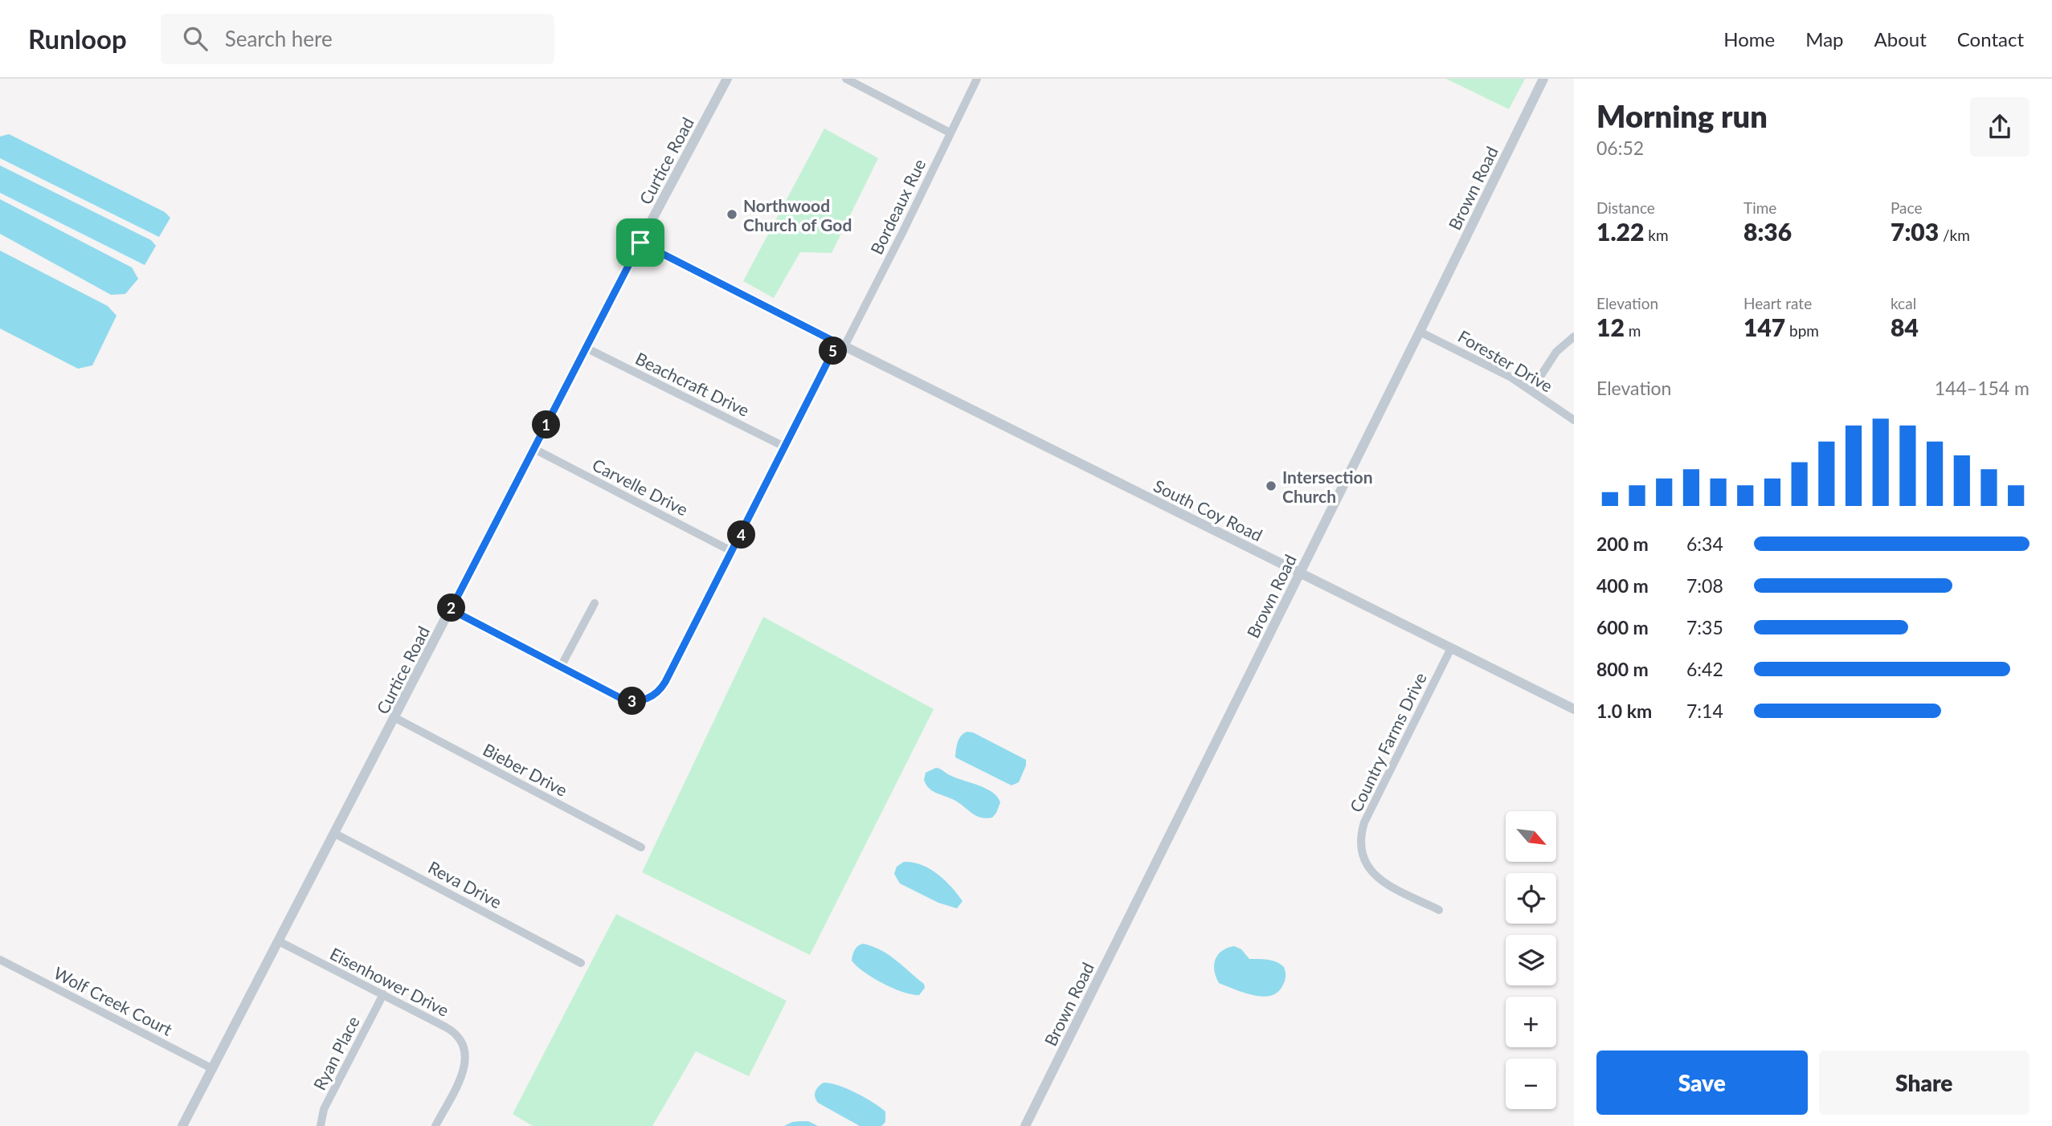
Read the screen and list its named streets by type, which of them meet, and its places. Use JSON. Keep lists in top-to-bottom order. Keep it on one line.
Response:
{"streets":{"street":["Curtice Road","Brown Road","Bordeaux Rue","Forester Drive","Beachcraft Drive","Carvelle Drive","South Coy Road","Country Farms Drive","Bieber Drive","Reva Drive","Eisenhower Drive","Wolf Creek Court","Ryan Place"]},"crossings":[["Curtice Road","Beachcraft Drive"],["Curtice Road","Carvelle Drive"],["Curtice Road","South Coy Road"],["Curtice Road","Bieber Drive"],["Curtice Road","Reva Drive"],["Curtice Road","Eisenhower Drive"],["Curtice Road","Wolf Creek Court"],["Brown Road","Forester Drive"],["Brown Road","South Coy Road"],["Bordeaux Rue","Beachcraft Drive"],["Bordeaux Rue","Carvelle Drive"],["Bordeaux Rue","South Coy Road"],["South Coy Road","Country Farms Drive"],["Eisenhower Drive","Ryan Place"]],"places":["Northwood Church of God","Intersection Church"],"north":"bottom right","page":{"header":"Runloop","search":"Search here","nav":["Home","Map","About","Contact"],"heading":["Morning run","06:52"],"stats":[["Distance","1.22 km"],["Time","8:36"],["Pace","7:03 /km"],["Elevation","12 m"],["Heart rate","147 bpm"],["kcal","84"]],"pins":["5","1","4","2","3"],"chart":["Elevation","144–154 m"],"list":[{"name":"200 m","note":"6:34"},{"name":"400 m","note":"7:08"},{"name":"600 m","note":"7:35"},{"name":"800 m","note":"6:42"},{"name":"1.0 km","note":"7:14"}],"map_buttons":["+","−"],"buttons":["Save","Share"]}}
